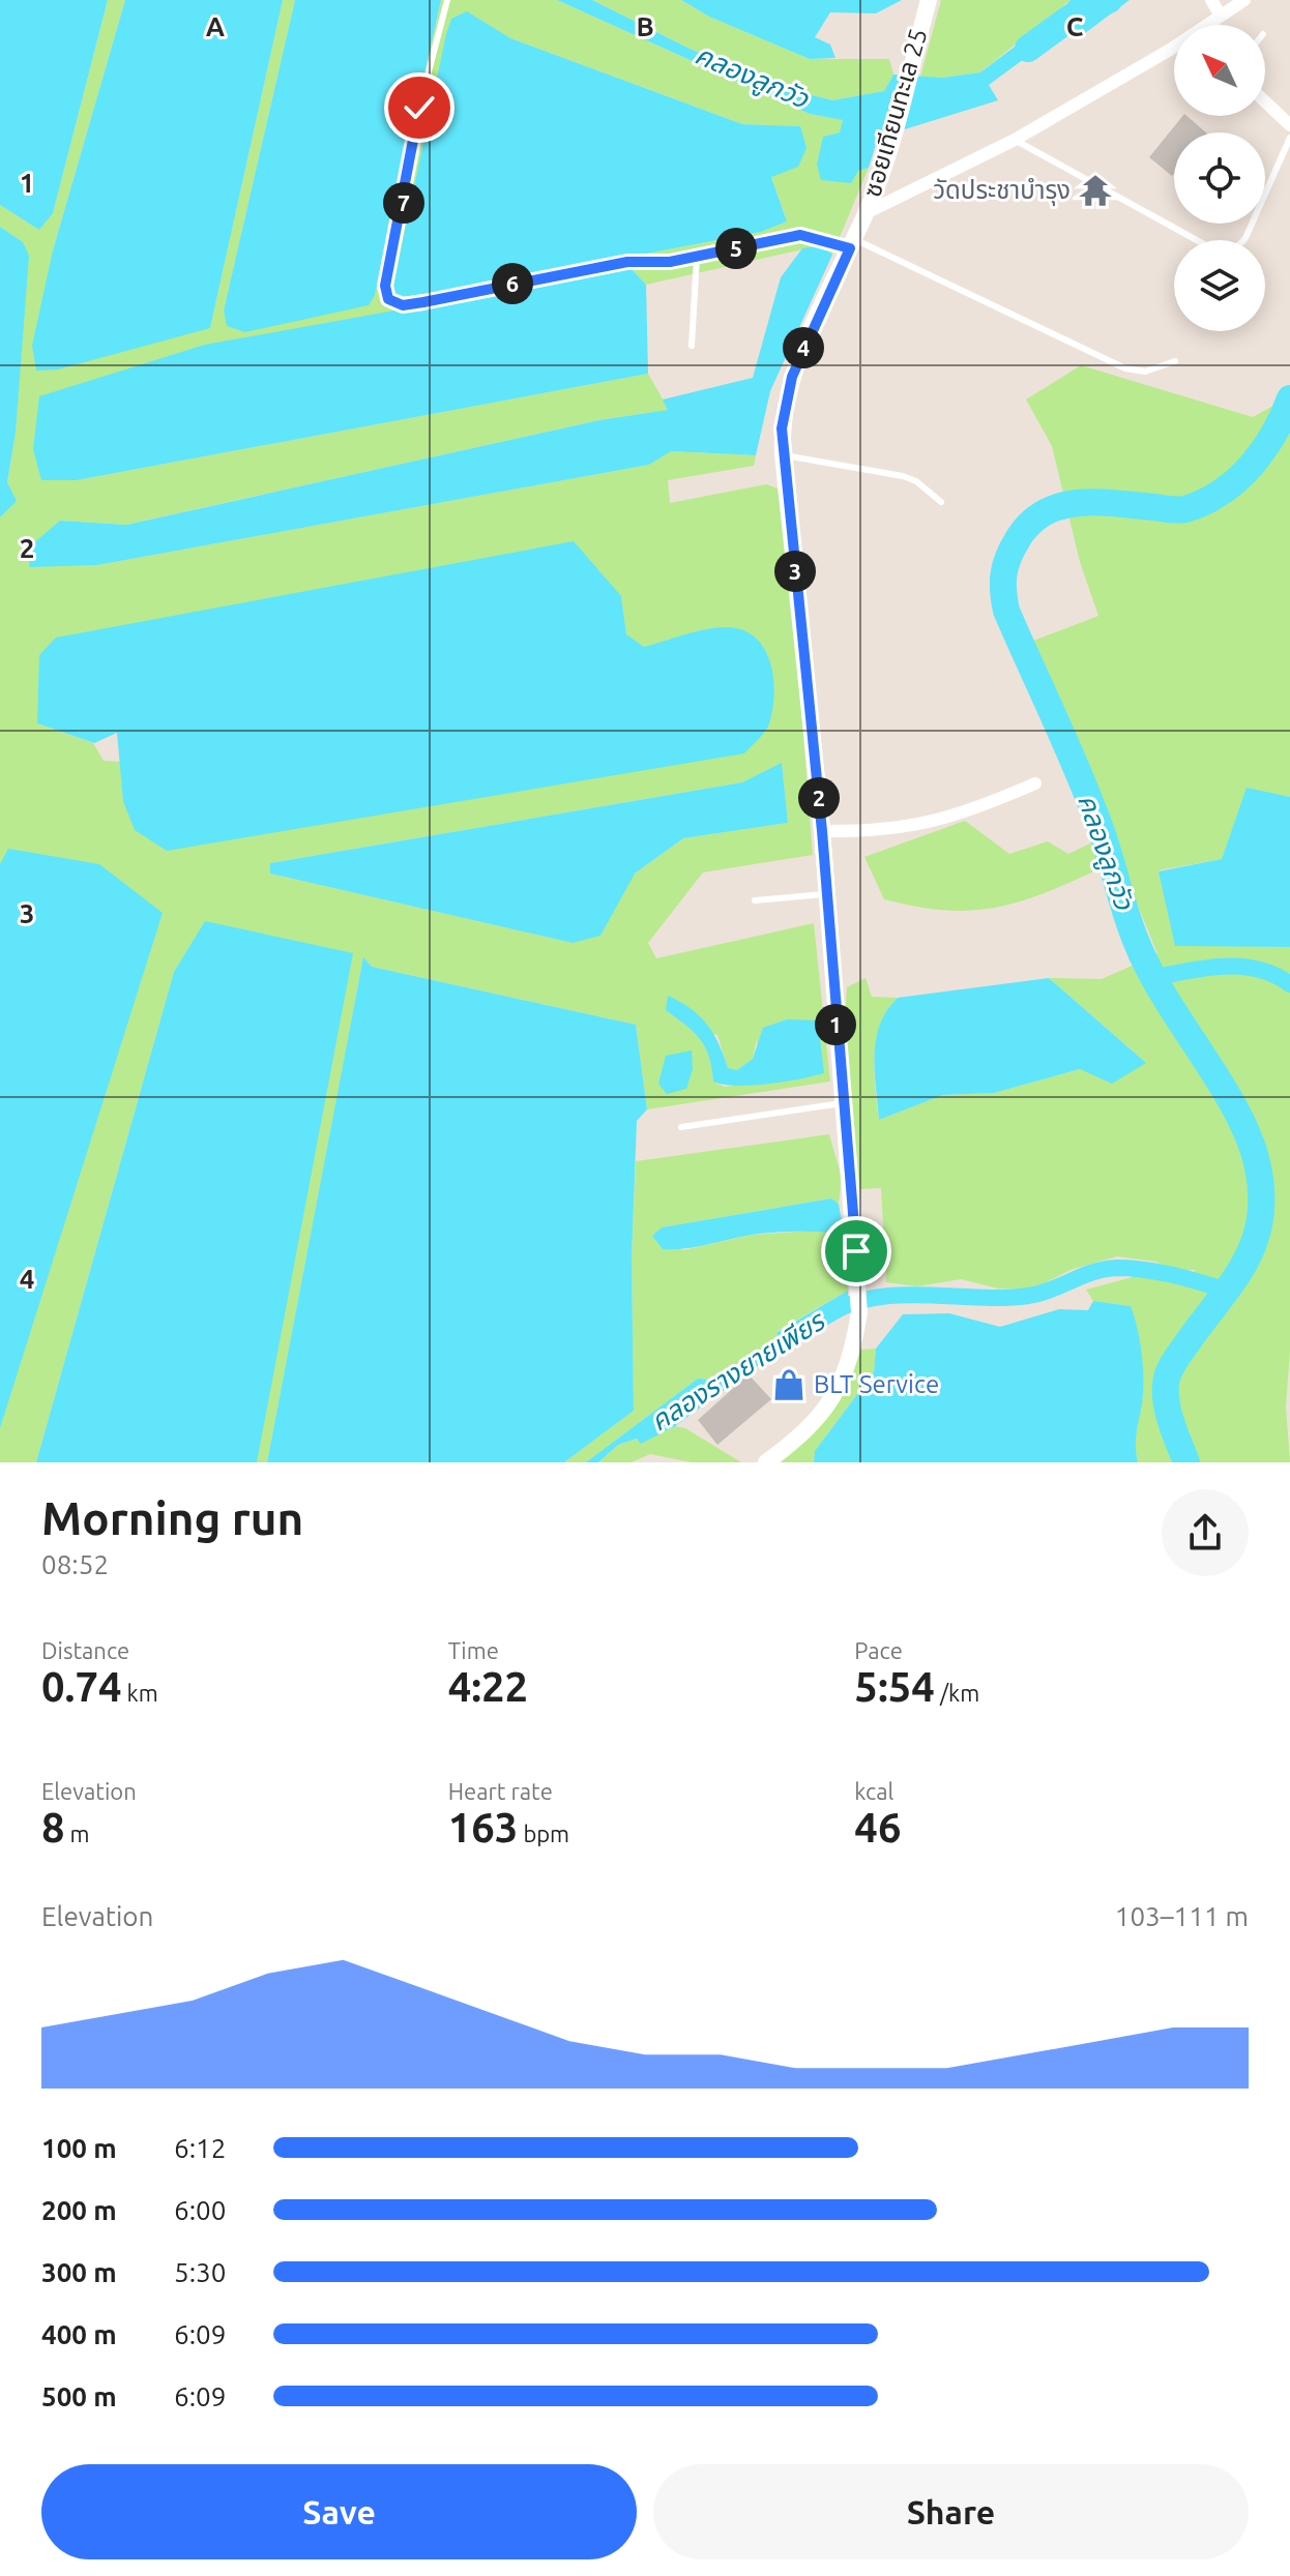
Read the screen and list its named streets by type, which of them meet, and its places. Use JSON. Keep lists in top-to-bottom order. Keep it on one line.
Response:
{"streets":{"street":["ซอยเทียนทะเล 25"]},"water":["คลองลูกวัว","คลองรางยายเพียร"],"places":{"temple":["วัดประชาบํารุง"],"shop":["BLT Service"]},"north":"top left","page":{"pins":["7","5","6","4","3","2","1"],"heading":["Morning run","08:52"],"stats":[["Distance","0.74 km"],["Time","4:22"],["Pace","5:54 /km"],["Elevation","8 m"],["Heart rate","163 bpm"],["kcal","46"]],"chart":["Elevation","103–111 m"],"list":[{"name":"100 m","note":"6:12"},{"name":"200 m","note":"6:00"},{"name":"300 m","note":"5:30"},{"name":"400 m","note":"6:09"},{"name":"500 m","note":"6:09"}],"buttons":["Save","Share"]},"grid":{"columns":["A","B","C"],"rows":["1","2","3","4"]}}
